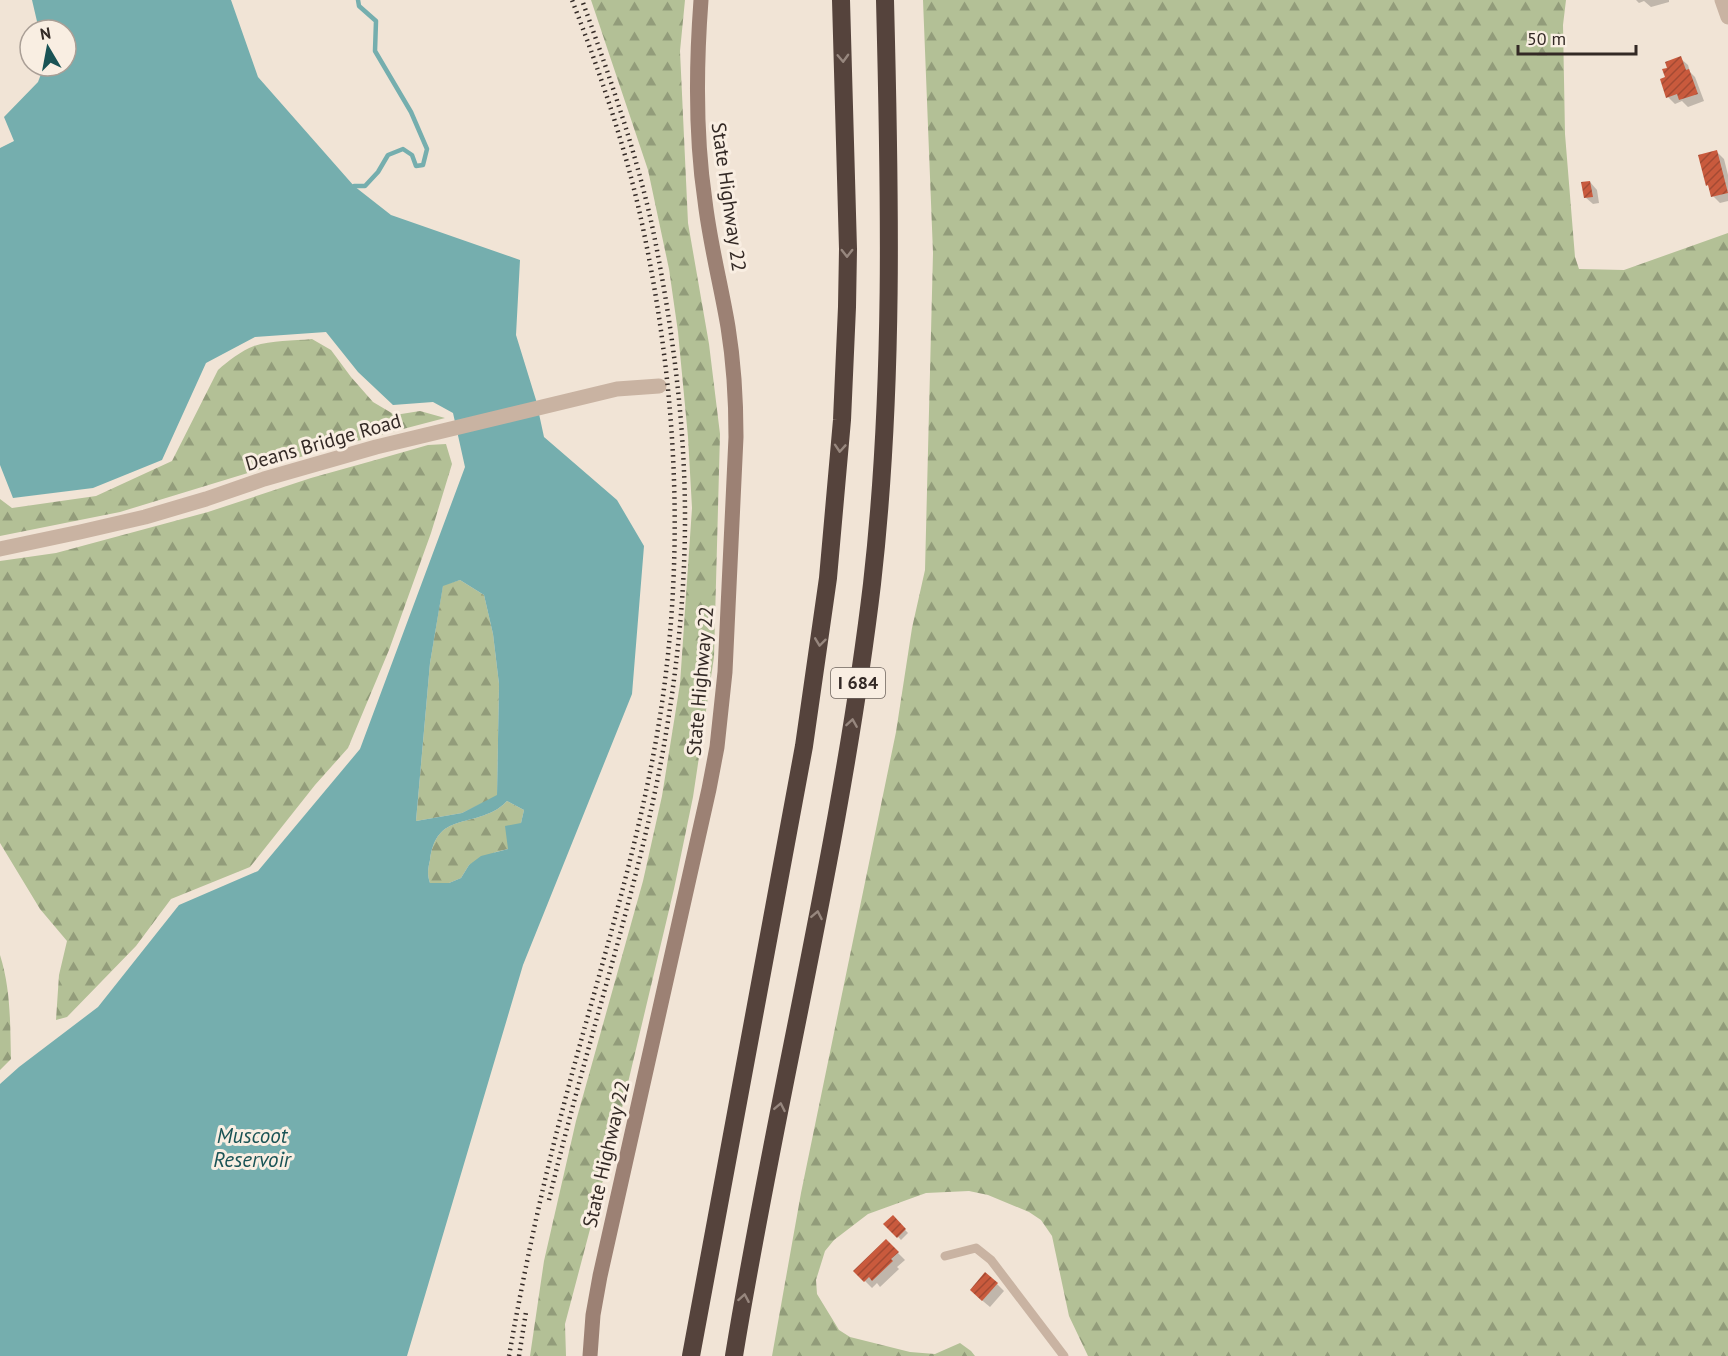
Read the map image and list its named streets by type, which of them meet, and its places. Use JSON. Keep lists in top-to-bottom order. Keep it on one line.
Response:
{"streets":{"highway":["I 684"],"main road":["State Highway 22"],"street":["Deans Bridge Road"]},"water":["Muscoot Reservoir"],"scale_bar":"50 m","north":"top"}
